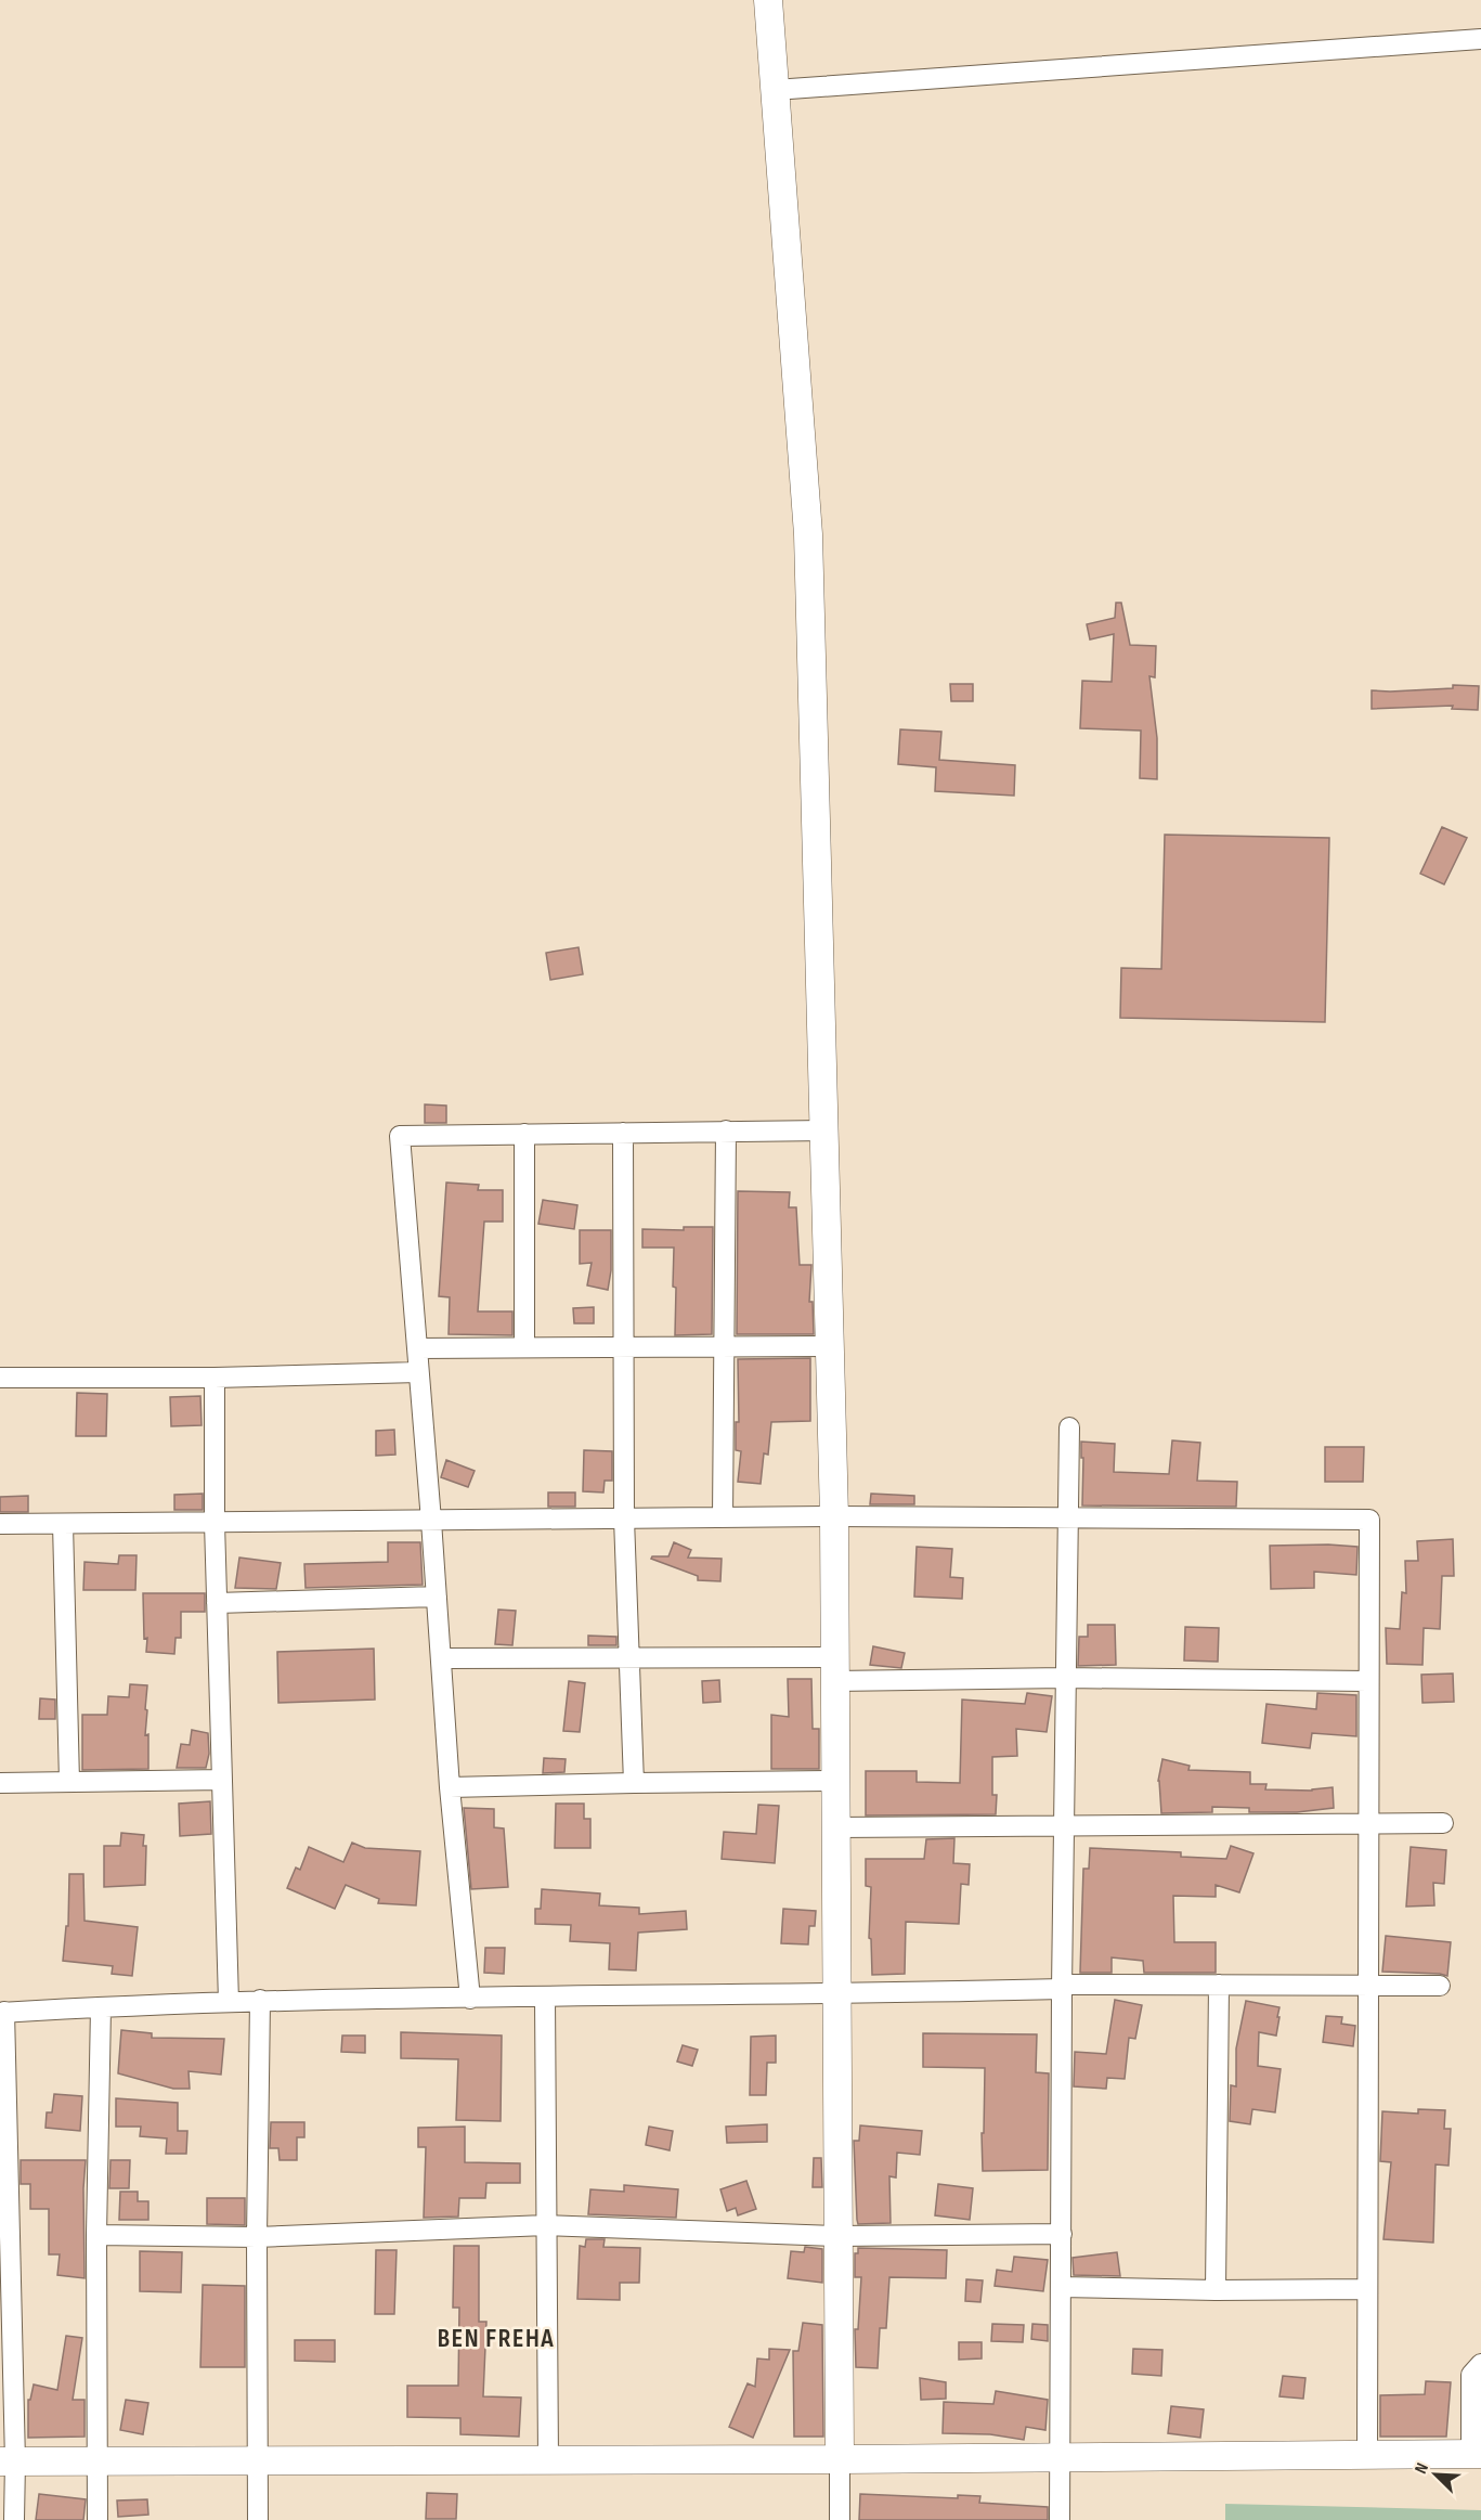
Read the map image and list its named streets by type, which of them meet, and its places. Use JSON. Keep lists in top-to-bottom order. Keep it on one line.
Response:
{"districts":["BEN FREHA"],"north":"top left"}
